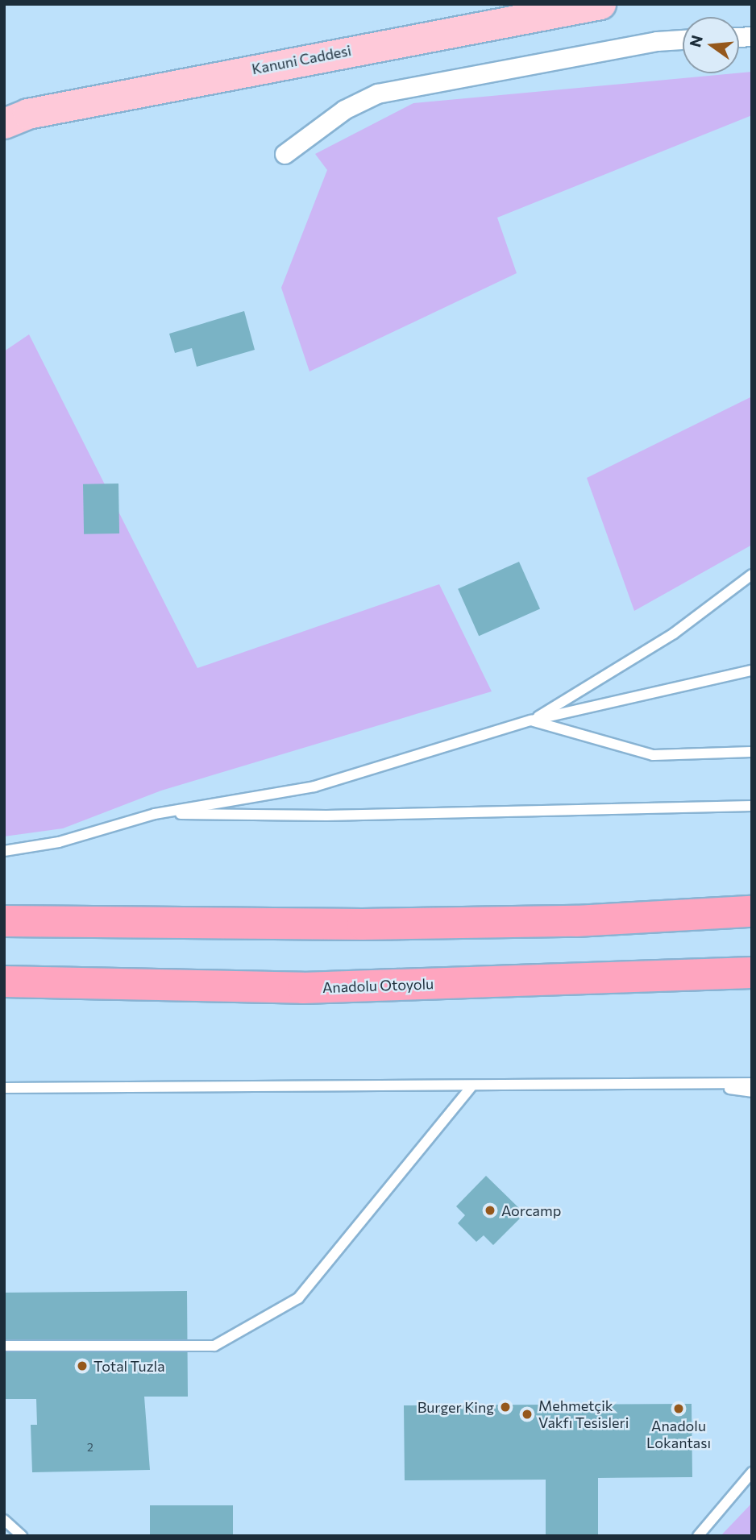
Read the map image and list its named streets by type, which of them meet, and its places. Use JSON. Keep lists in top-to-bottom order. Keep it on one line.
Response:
{"streets":{"highway":["Anadolu Otoyolu"],"main road":["Kanuni Caddesi"]},"places":["Aorcamp","Total Tuzla","Burger King","Anadolu Lokantası","Mehmetçik Vakfı Tesisleri"],"house_numbers":["2"],"north":"left"}
